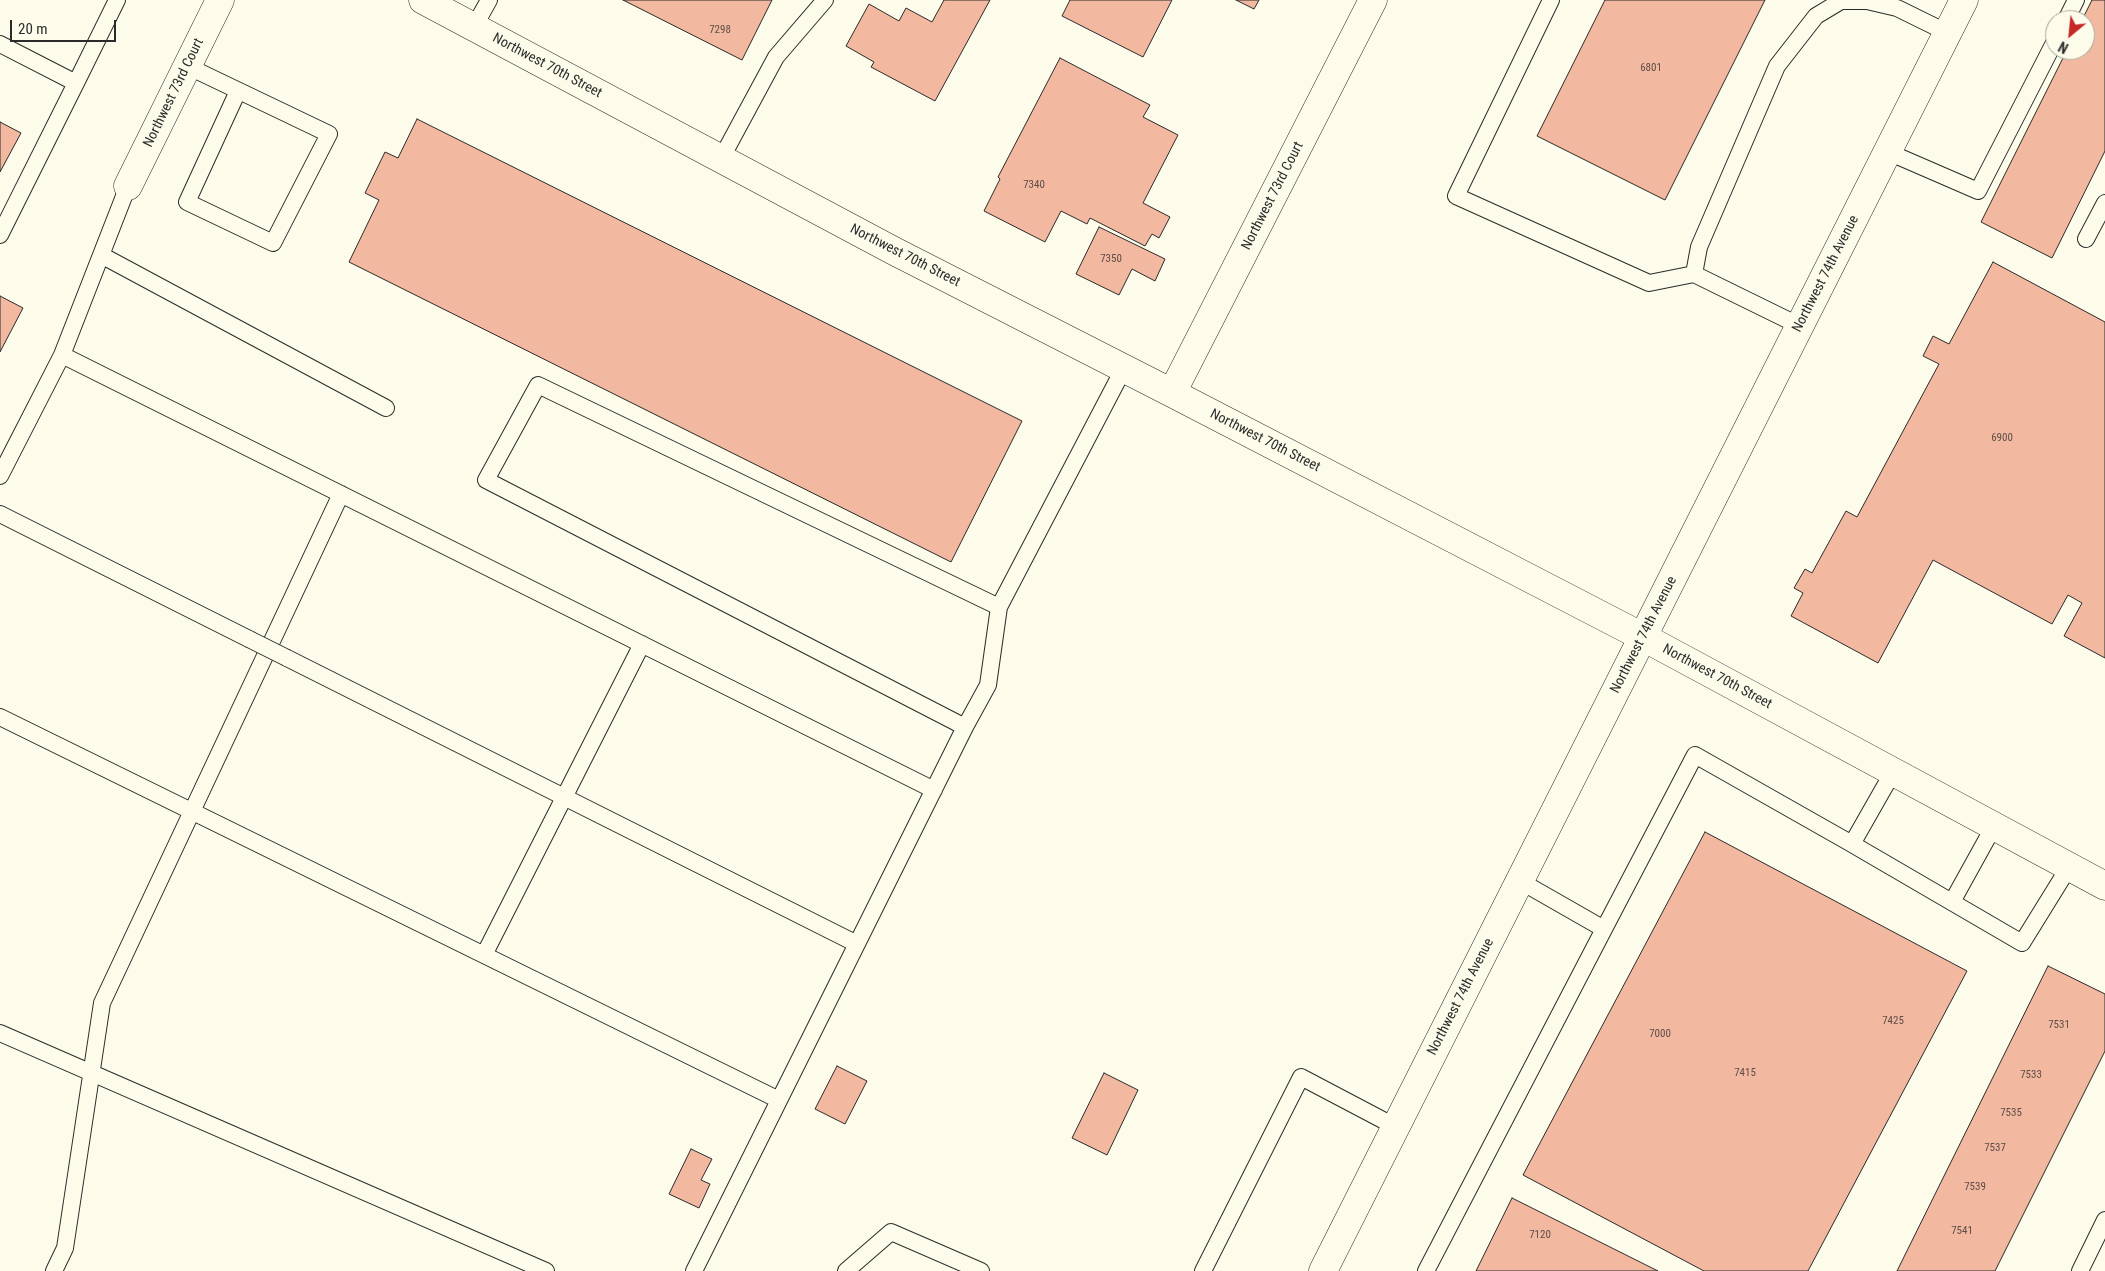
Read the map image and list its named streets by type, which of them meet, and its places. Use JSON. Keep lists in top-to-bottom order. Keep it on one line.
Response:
{"streets":{"street":["Northwest 70th Street","Northwest 73rd Court","Northwest 74th Avenue"]},"crossings":[["Northwest 70th Street","Northwest 73rd Court"],["Northwest 70th Street","Northwest 74th Avenue"]],"house_numbers":["7298","6801","7340","7350","6900","7425","7531","7000","7415","7533","7535","7537","7539","7541","7120"],"scale_bar":"20 m","north":"bottom left"}
